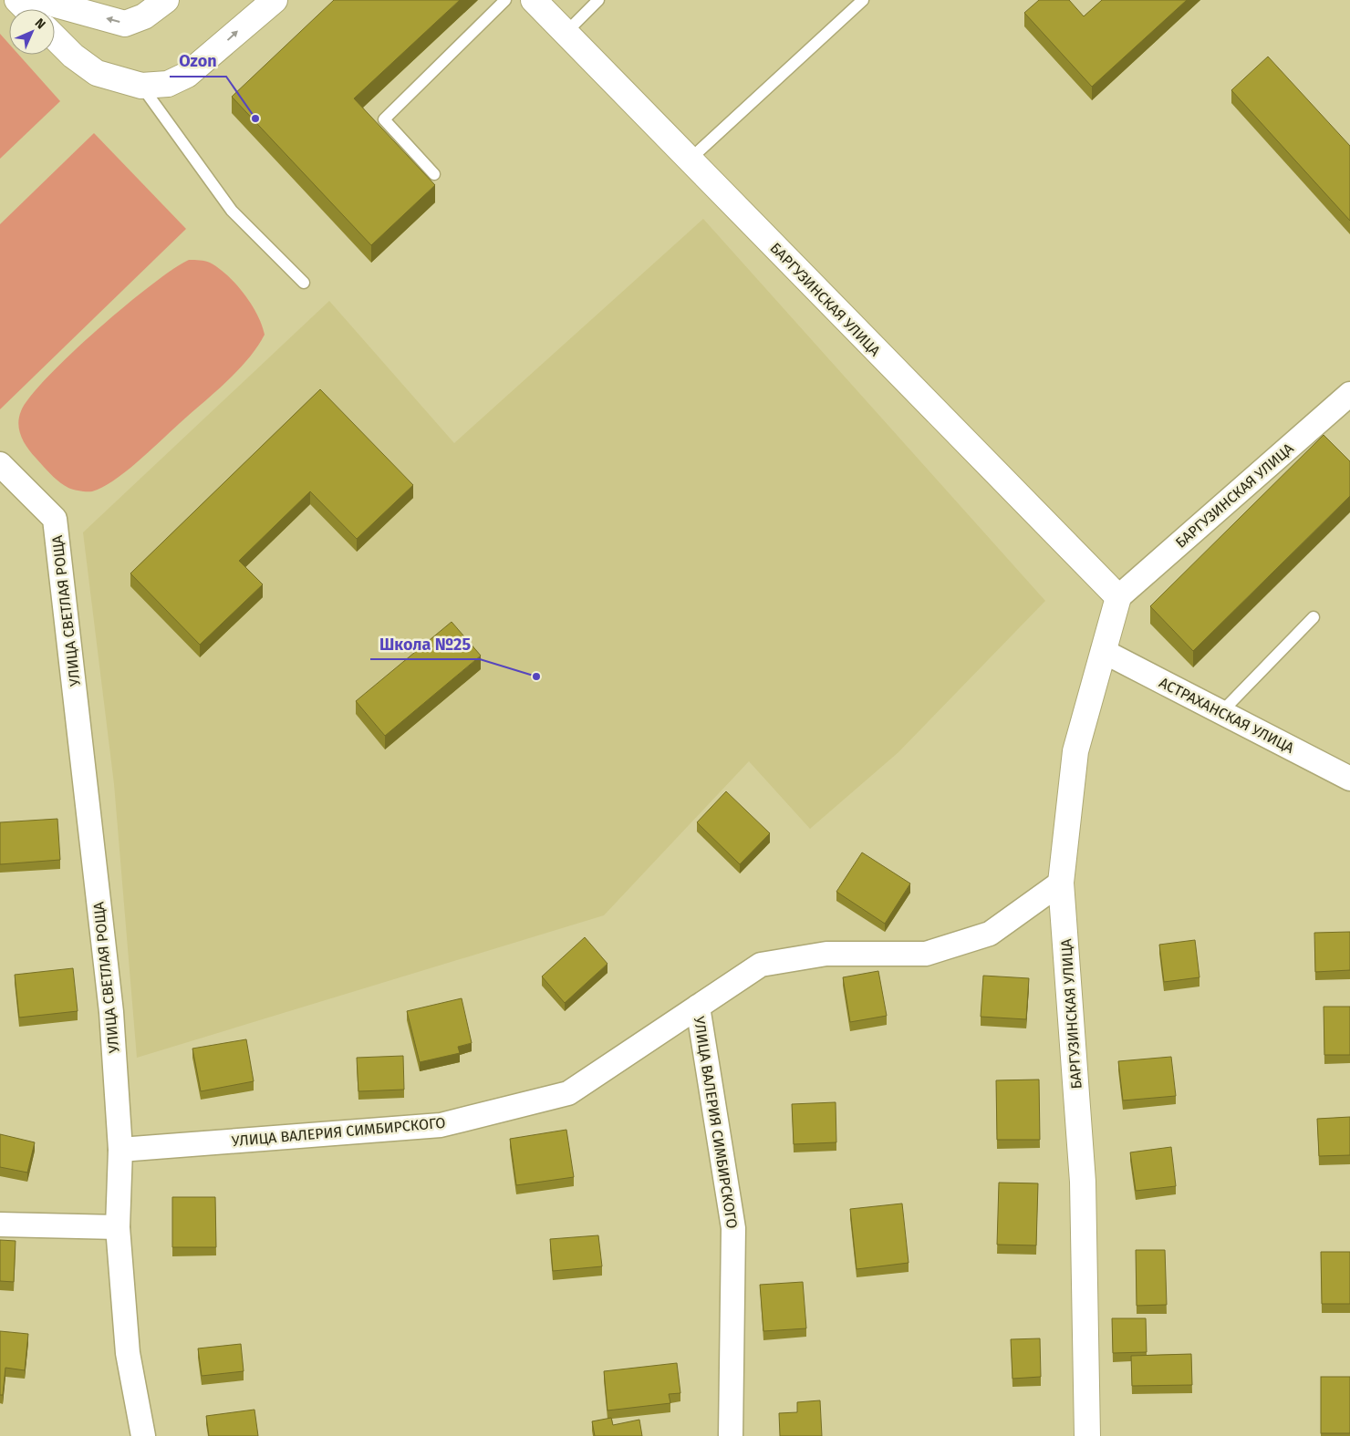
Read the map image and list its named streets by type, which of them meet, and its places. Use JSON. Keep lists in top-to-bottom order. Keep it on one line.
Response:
{"streets":{"street":["БАРГУЗИНСКАЯ УЛИЦА","УЛИЦА СВЕТЛАЯ РОЩА","АСТРАХАНСКАЯ УЛИЦА","УЛИЦА ВАЛЕРИЯ СИМБИРСКОГО"]},"crossings":[["БАРГУЗИНСКАЯ УЛИЦА","АСТРАХАНСКАЯ УЛИЦА"],["УЛИЦА СВЕТЛАЯ РОЩА","УЛИЦА ВАЛЕРИЯ СИМБИРСКОГО"]],"places":["Ozon","Школа №25"],"north":"top right"}
